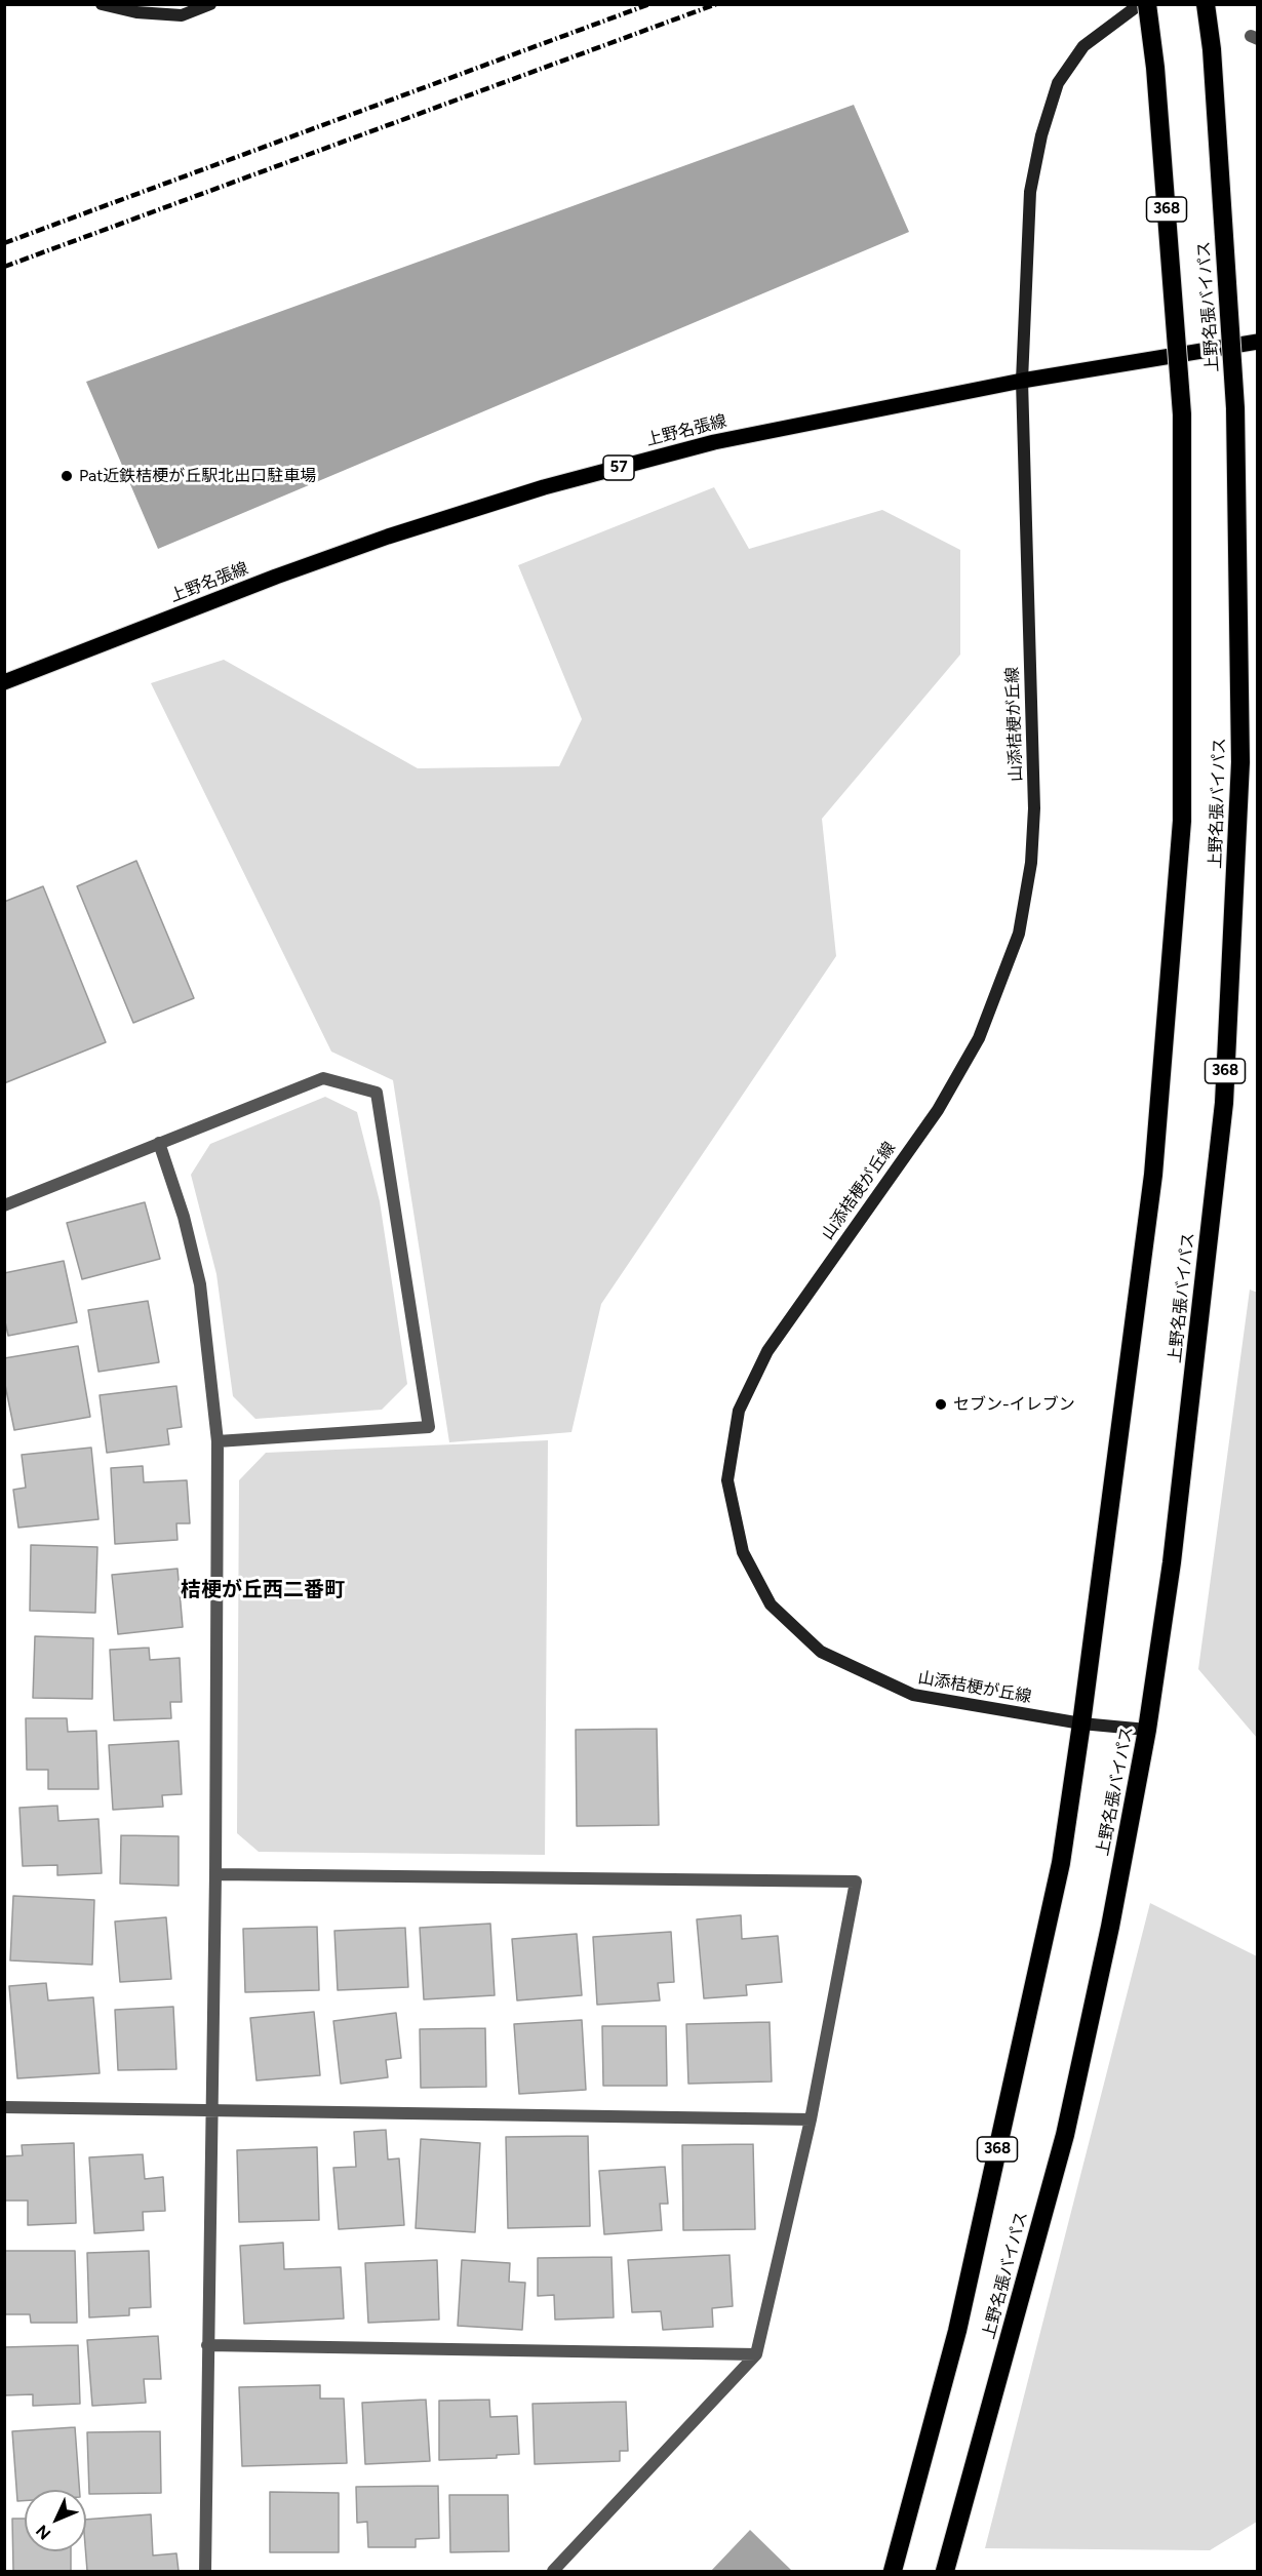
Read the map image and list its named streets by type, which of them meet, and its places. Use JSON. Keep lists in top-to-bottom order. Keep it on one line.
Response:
{"streets":{"highway":["368","上野名張バイパス"],"main road":["上野名張線","57","山添桔梗が丘線"]},"crossings":[["上野名張バイパス","山添桔梗が丘線"],["上野名張線","山添桔梗が丘線"]],"districts":["桔梗が丘西二番町"],"places":["Pat近鉄桔梗が丘駅北出口駐車場","セブン-イレブン"],"north":"bottom left"}
